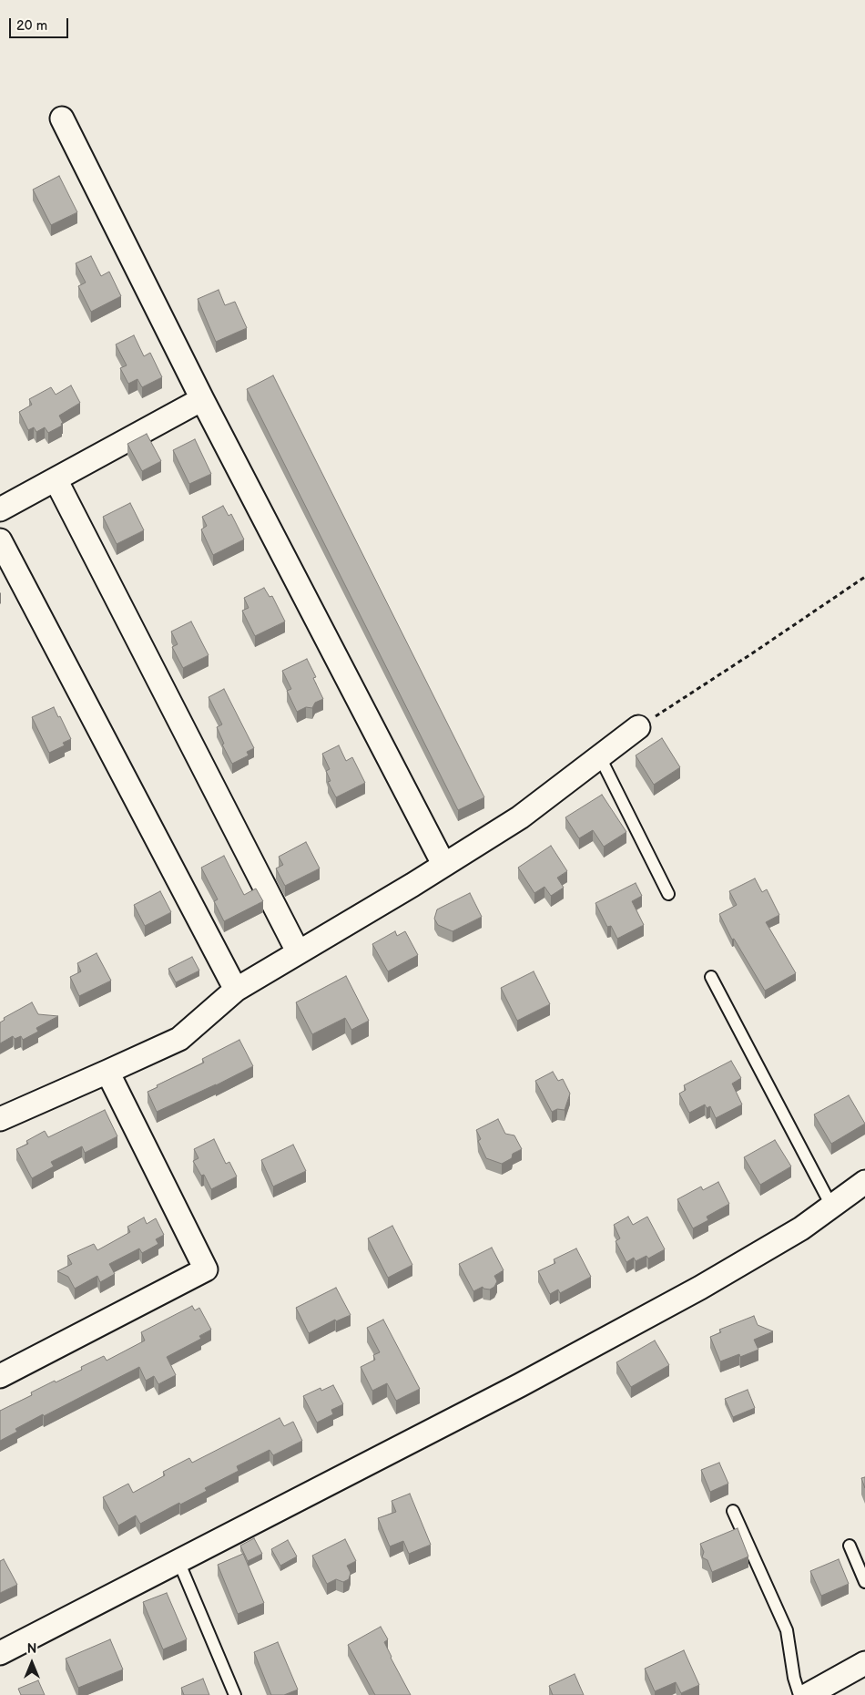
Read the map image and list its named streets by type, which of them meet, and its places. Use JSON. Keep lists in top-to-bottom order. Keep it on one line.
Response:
{"scale_bar":"20 m","north":"top"}
